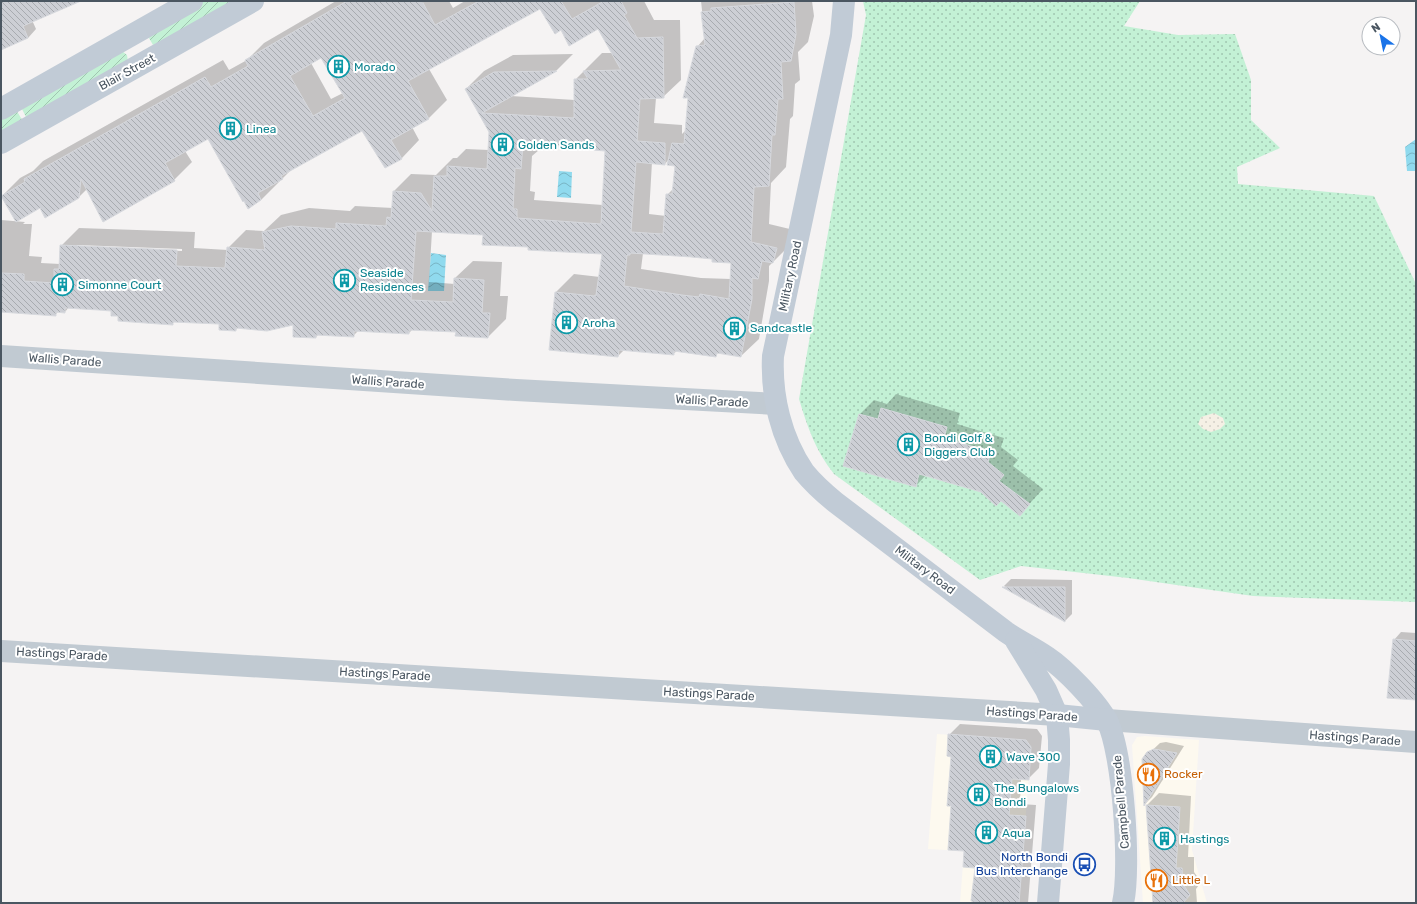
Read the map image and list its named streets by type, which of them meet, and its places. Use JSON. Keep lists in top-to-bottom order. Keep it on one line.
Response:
{"streets":{"street":["Blair Street","Military Road","Wallis Parade","Hastings Parade","Campbell Parade"]},"crossings":[["Military Road","Wallis Parade"],["Military Road","Campbell Parade"],["Hastings Parade","Campbell Parade"]],"places":{"building":["Morado","Linea","Golden Sands","Seaside Residences","Simonne Court","Aroha","Sandcastle","Bondi Golf & Diggers Club","Wave 300","The Bungalows Bondi","Aqua","Hastings"],"restaurant":["Rocker","Little L"],"bus stop":["North Bondi Bus Interchange"]},"north":"top left"}
